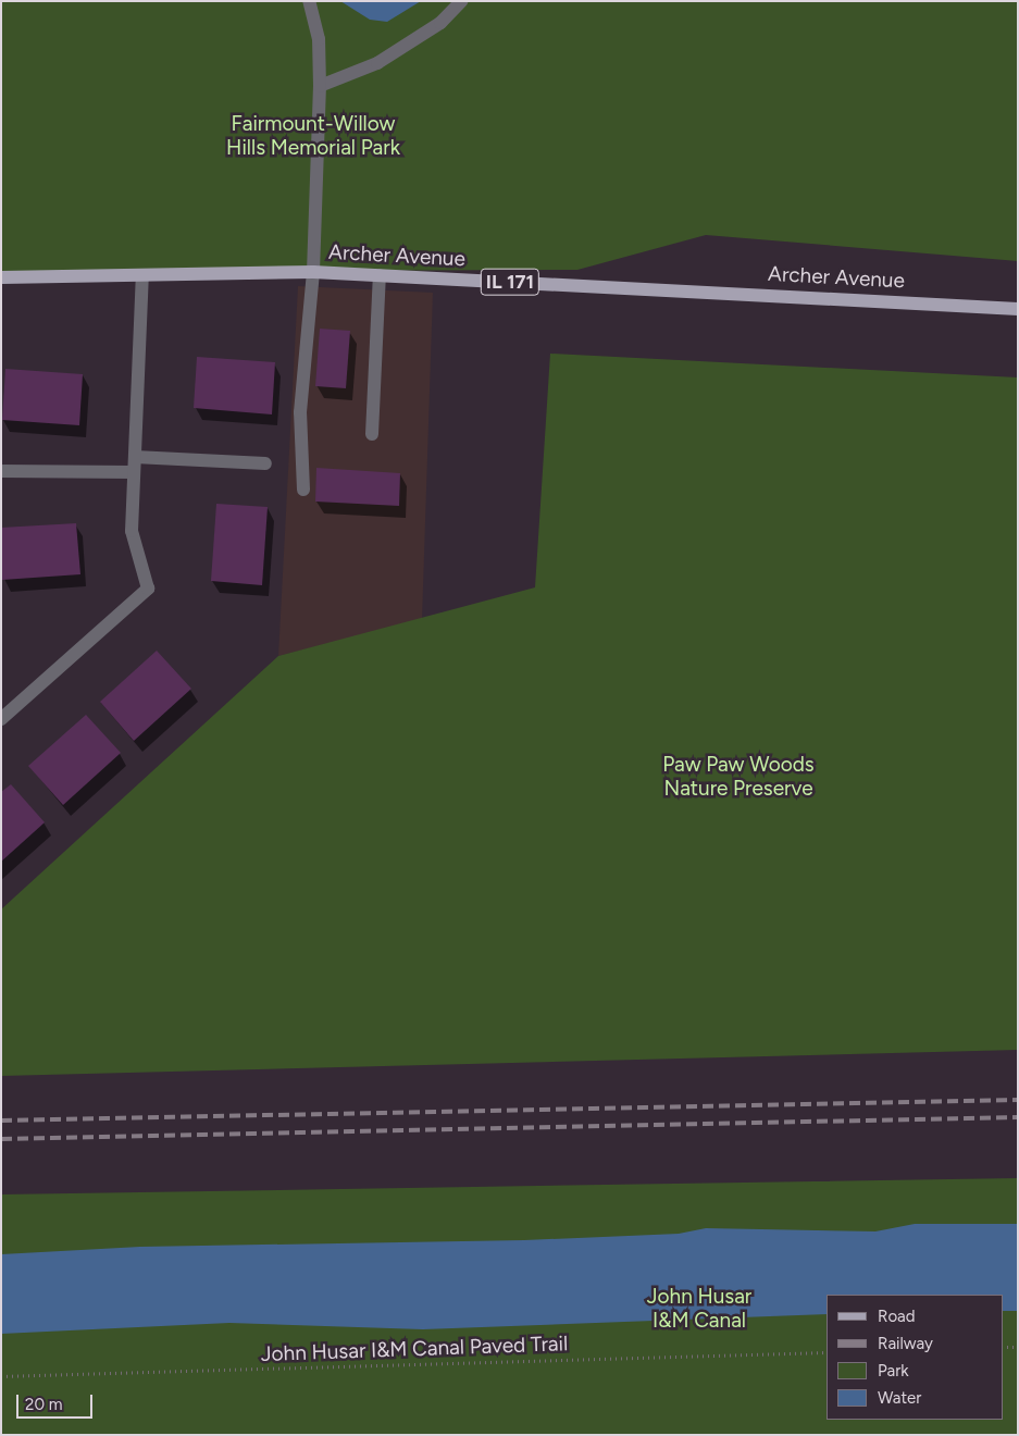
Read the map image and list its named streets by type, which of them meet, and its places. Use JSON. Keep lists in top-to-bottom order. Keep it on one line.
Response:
{"streets":{"main road":["Archer Avenue","IL 171"],"path":["John Husar I&M Canal Paved Trail"]},"parks":["Fairmount-Willow Hills Memorial Park","Paw Paw Woods Nature Preserve","John Husar I&M Canal"],"legend":["Road","Railway","Park","Water"],"scale_bar":"20 m"}
